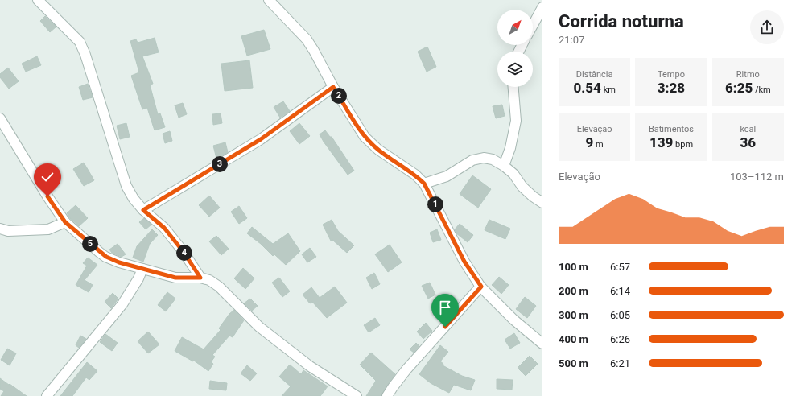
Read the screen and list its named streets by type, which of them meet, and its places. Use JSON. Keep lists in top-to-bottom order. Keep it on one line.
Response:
{"north":"top right","page":{"heading":["Corrida noturna","21:07"],"stats":[["Distância","0.54 km"],["Tempo","3:28"],["Ritmo","6:25 /km"],["Elevação","9 m"],["Batimentos","139 bpm"],["kcal","36"]],"pins":["2","3","1","5","4"],"chart":["Elevação","103–112 m"],"list":[{"name":"100 m","note":"6:57"},{"name":"200 m","note":"6:14"},{"name":"300 m","note":"6:05"},{"name":"400 m","note":"6:26"},{"name":"500 m","note":"6:21"}]}}
